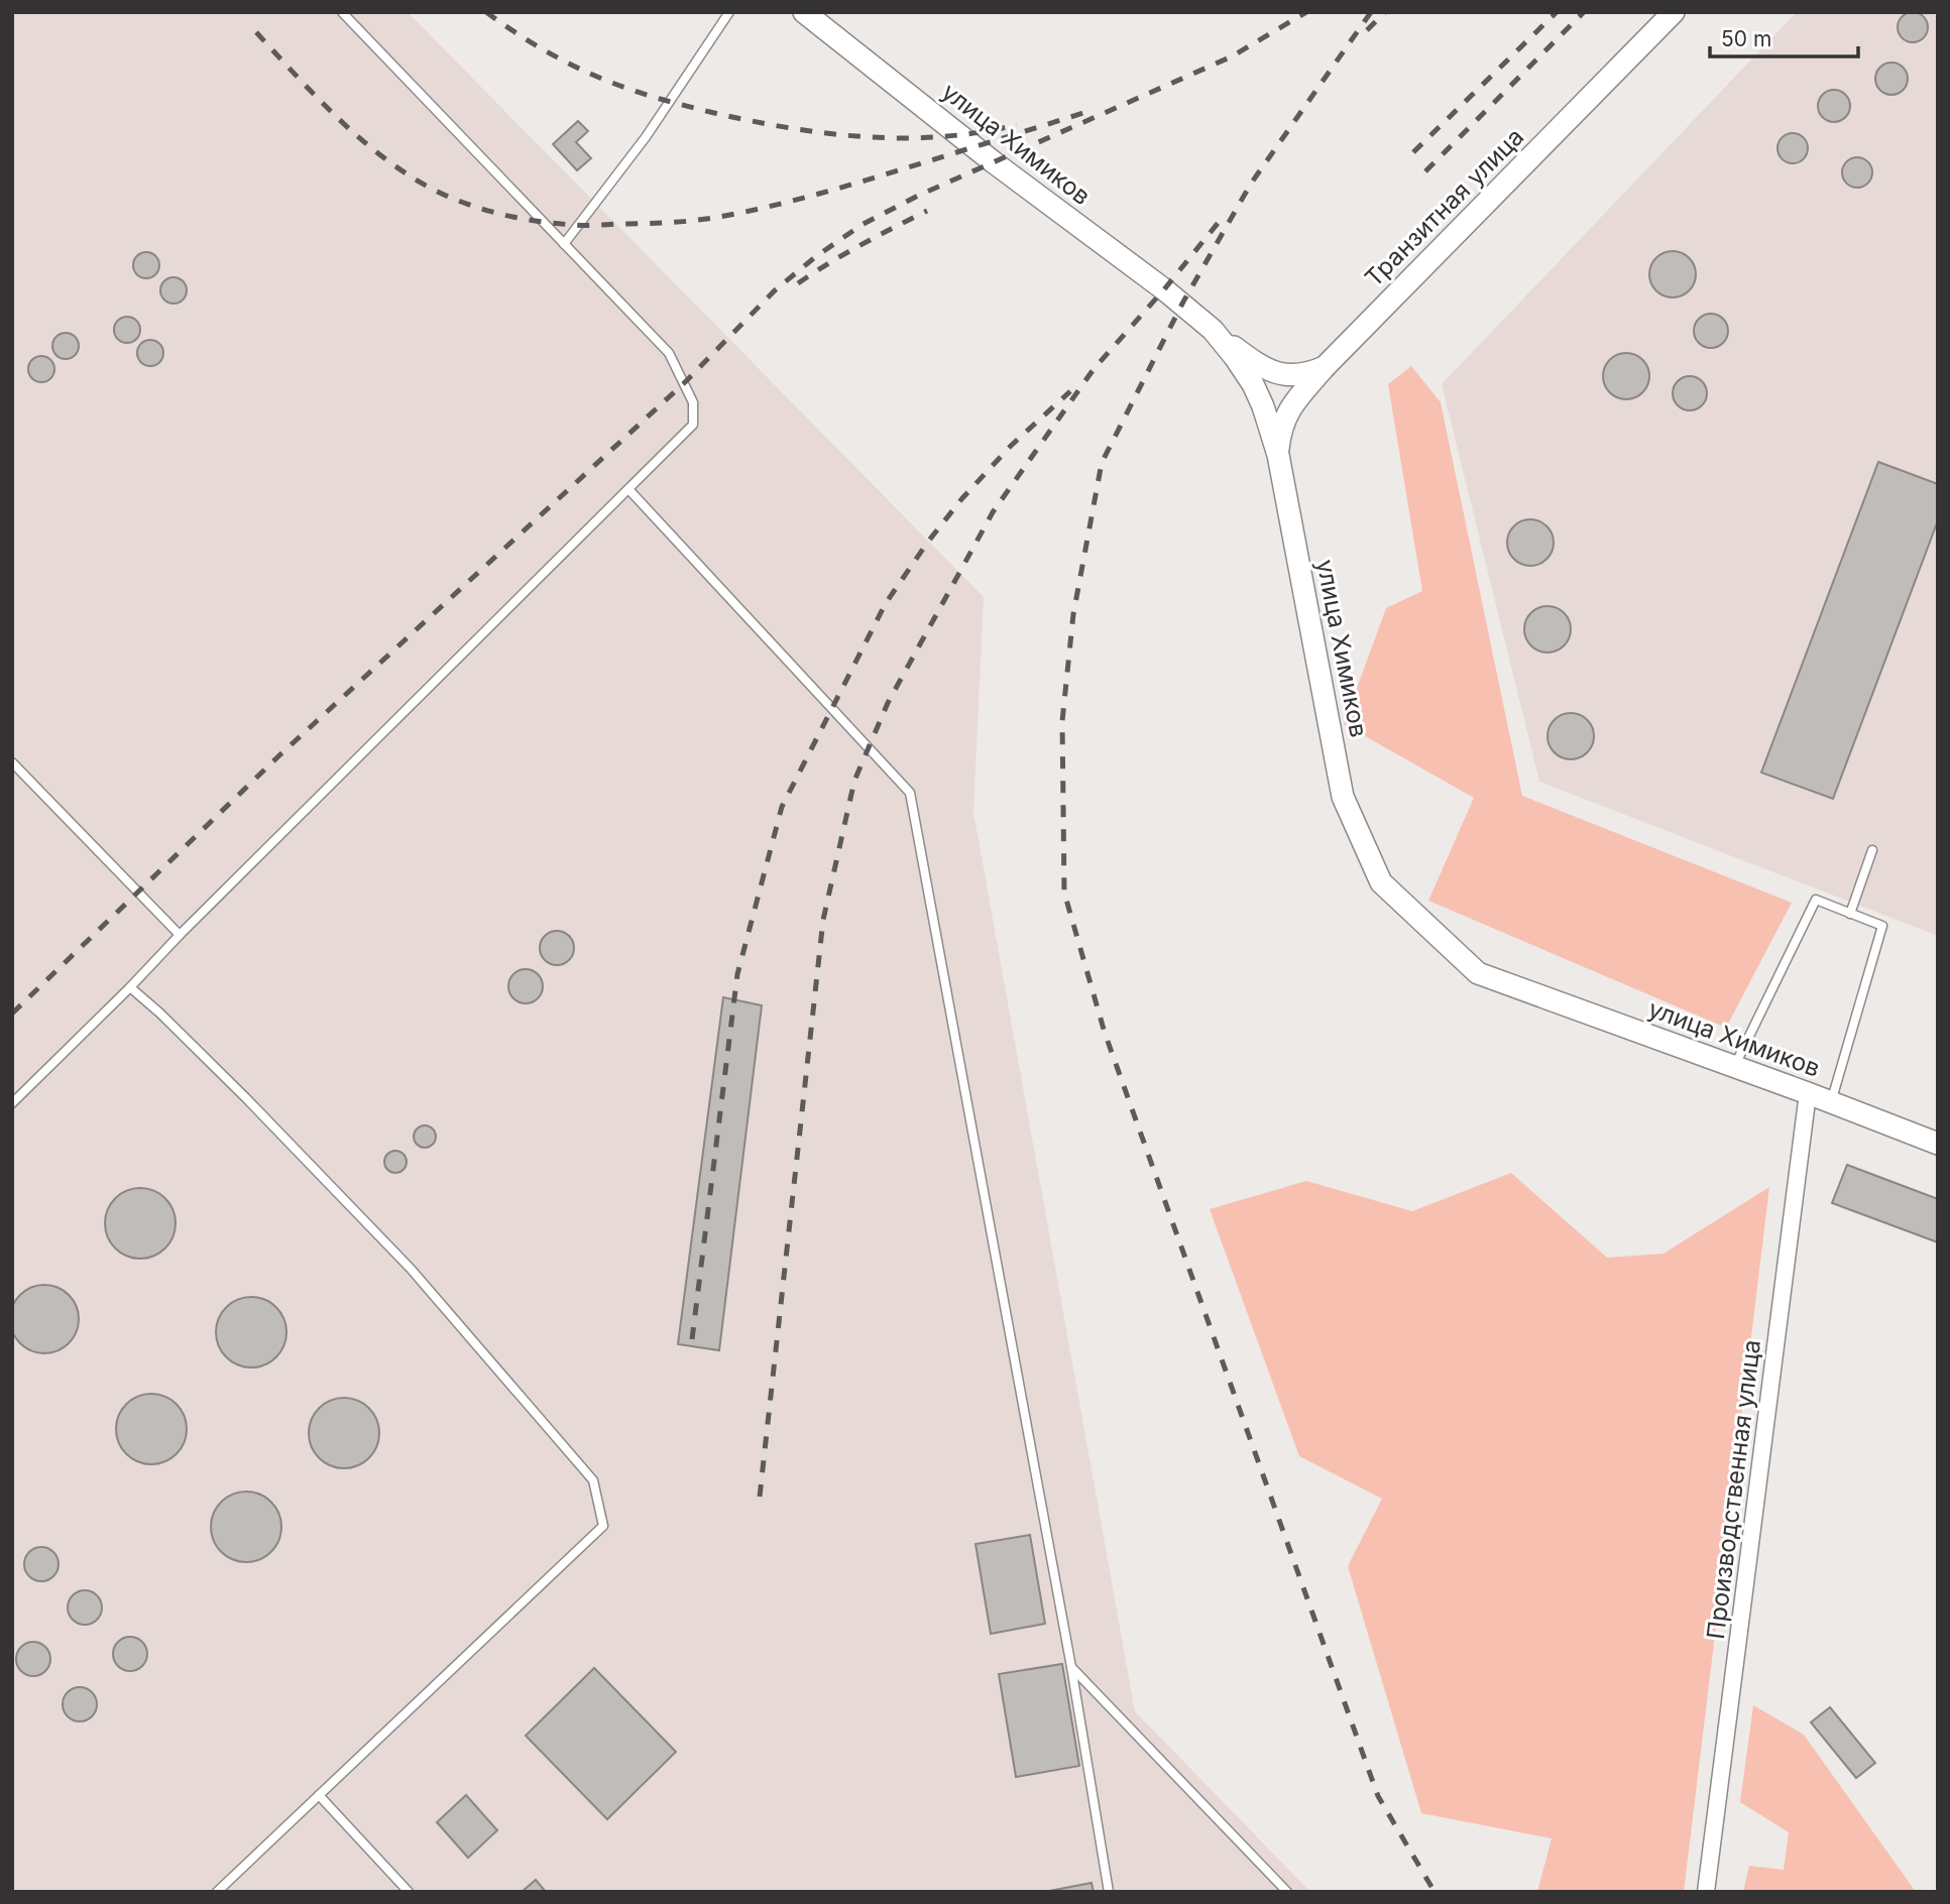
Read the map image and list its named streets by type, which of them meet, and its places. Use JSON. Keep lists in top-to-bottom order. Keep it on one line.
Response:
{"streets":{"street":["улица Химиков","Транзитная улица","Производственная улица"]},"crossings":[["улица Химиков","Транзитная улица"],["улица Химиков","Производственная улица"]],"scale_bar":"50 m"}
